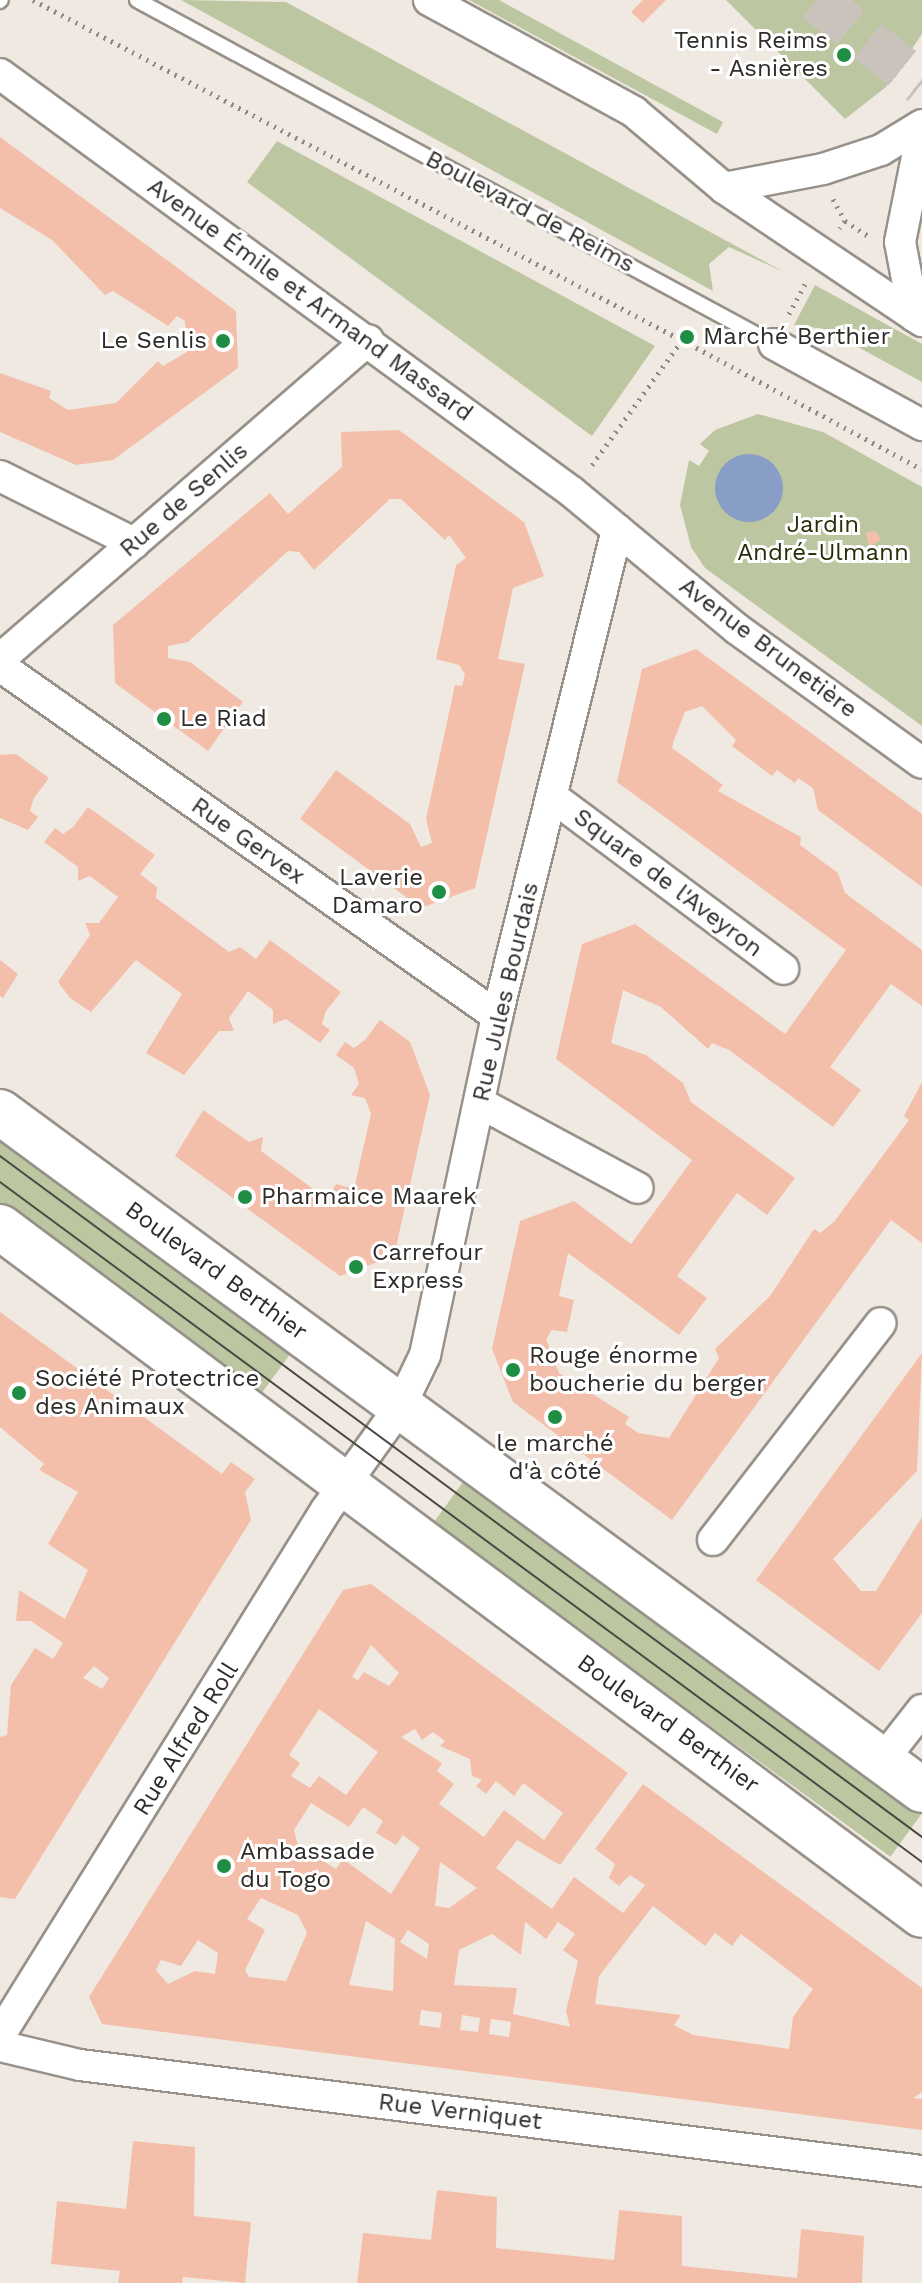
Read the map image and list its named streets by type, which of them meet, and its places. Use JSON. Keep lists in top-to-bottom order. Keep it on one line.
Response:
{"streets":{"main road":["Boulevard Berthier"],"street":["Boulevard de Reims","Avenue Émile et Armand Massard","Rue de Senlis","Avenue Brunetière","Rue Gervex","Square de l'Aveyron","Rue Jules Bourdais","Rue Alfred Roll","Rue Verniquet"]},"crossings":[["Avenue Émile et Armand Massard","Rue de Senlis"],["Avenue Émile et Armand Massard","Avenue Brunetière"],["Avenue Émile et Armand Massard","Rue Jules Bourdais"],["Avenue Brunetière","Rue Jules Bourdais"],["Rue Gervex","Rue Jules Bourdais"],["Square de l'Aveyron","Rue Jules Bourdais"],["Rue Jules Bourdais","Boulevard Berthier"],["Rue Jules Bourdais","Rue Alfred Roll"],["Boulevard Berthier","Rue Alfred Roll"]],"parks":["Jardin André-Ulmann"],"places":["Tennis Reims - Asnières","Marché Berthier","Le Senlis","Le Riad","Laverie Damaro","Pharmaice Maarek","Carrefour Express","Rouge énorme boucherie du berger","Société Protectrice des Animaux","le marché d'à côté","Ambassade du Togo"]}
